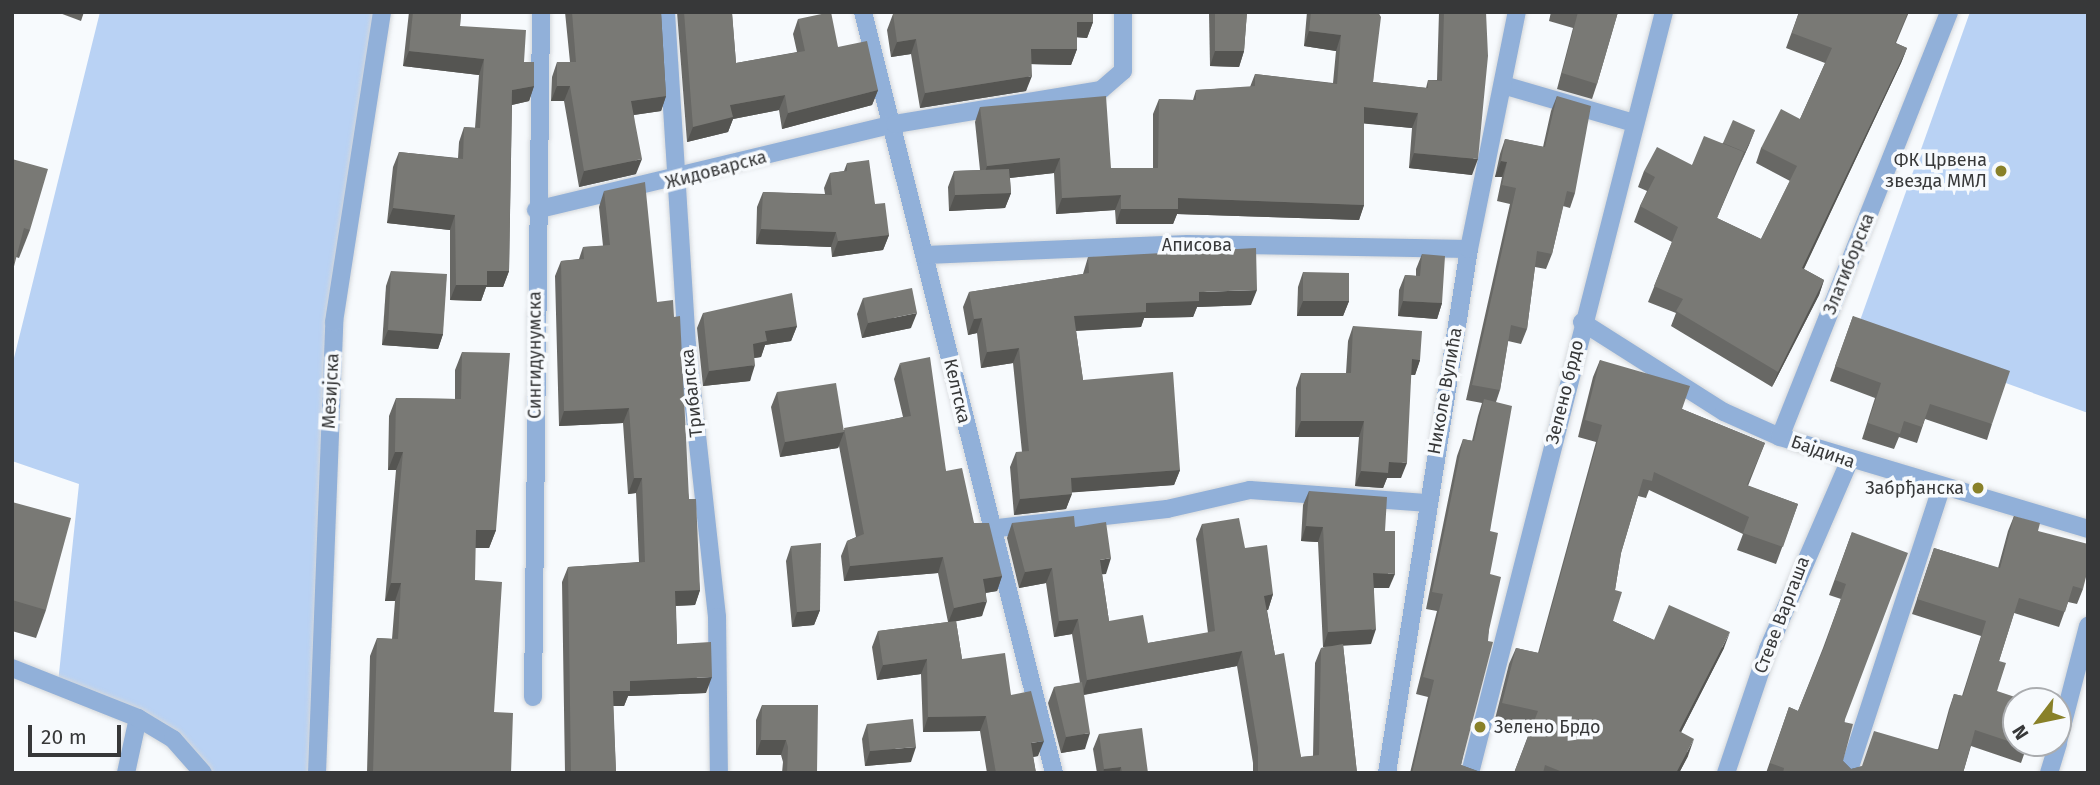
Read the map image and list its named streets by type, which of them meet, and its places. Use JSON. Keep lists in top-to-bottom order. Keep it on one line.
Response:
{"streets":{"street":["Жидоварска","Аписова","Златиборска","Сингидунумска","Мезијска","Келтска","Николе Вулића","Зелено брдо","Трибалска","Бајдина","Стеве Варгаша"]},"crossings":[["Жидоварска","Сингидунумска"],["Жидоварска","Келтска"],["Жидоварска","Трибалска"],["Аписова","Келтска"],["Аписова","Николе Вулића"],["Златиборска","Бајдина"],["Зелено брдо","Бајдина"],["Бајдина","Стеве Варгаша"]],"places":["ФК Црвена звезда ММЛ","Забрђанска","Зелено Брдо"],"scale_bar":"20 m","north":"bottom left"}
